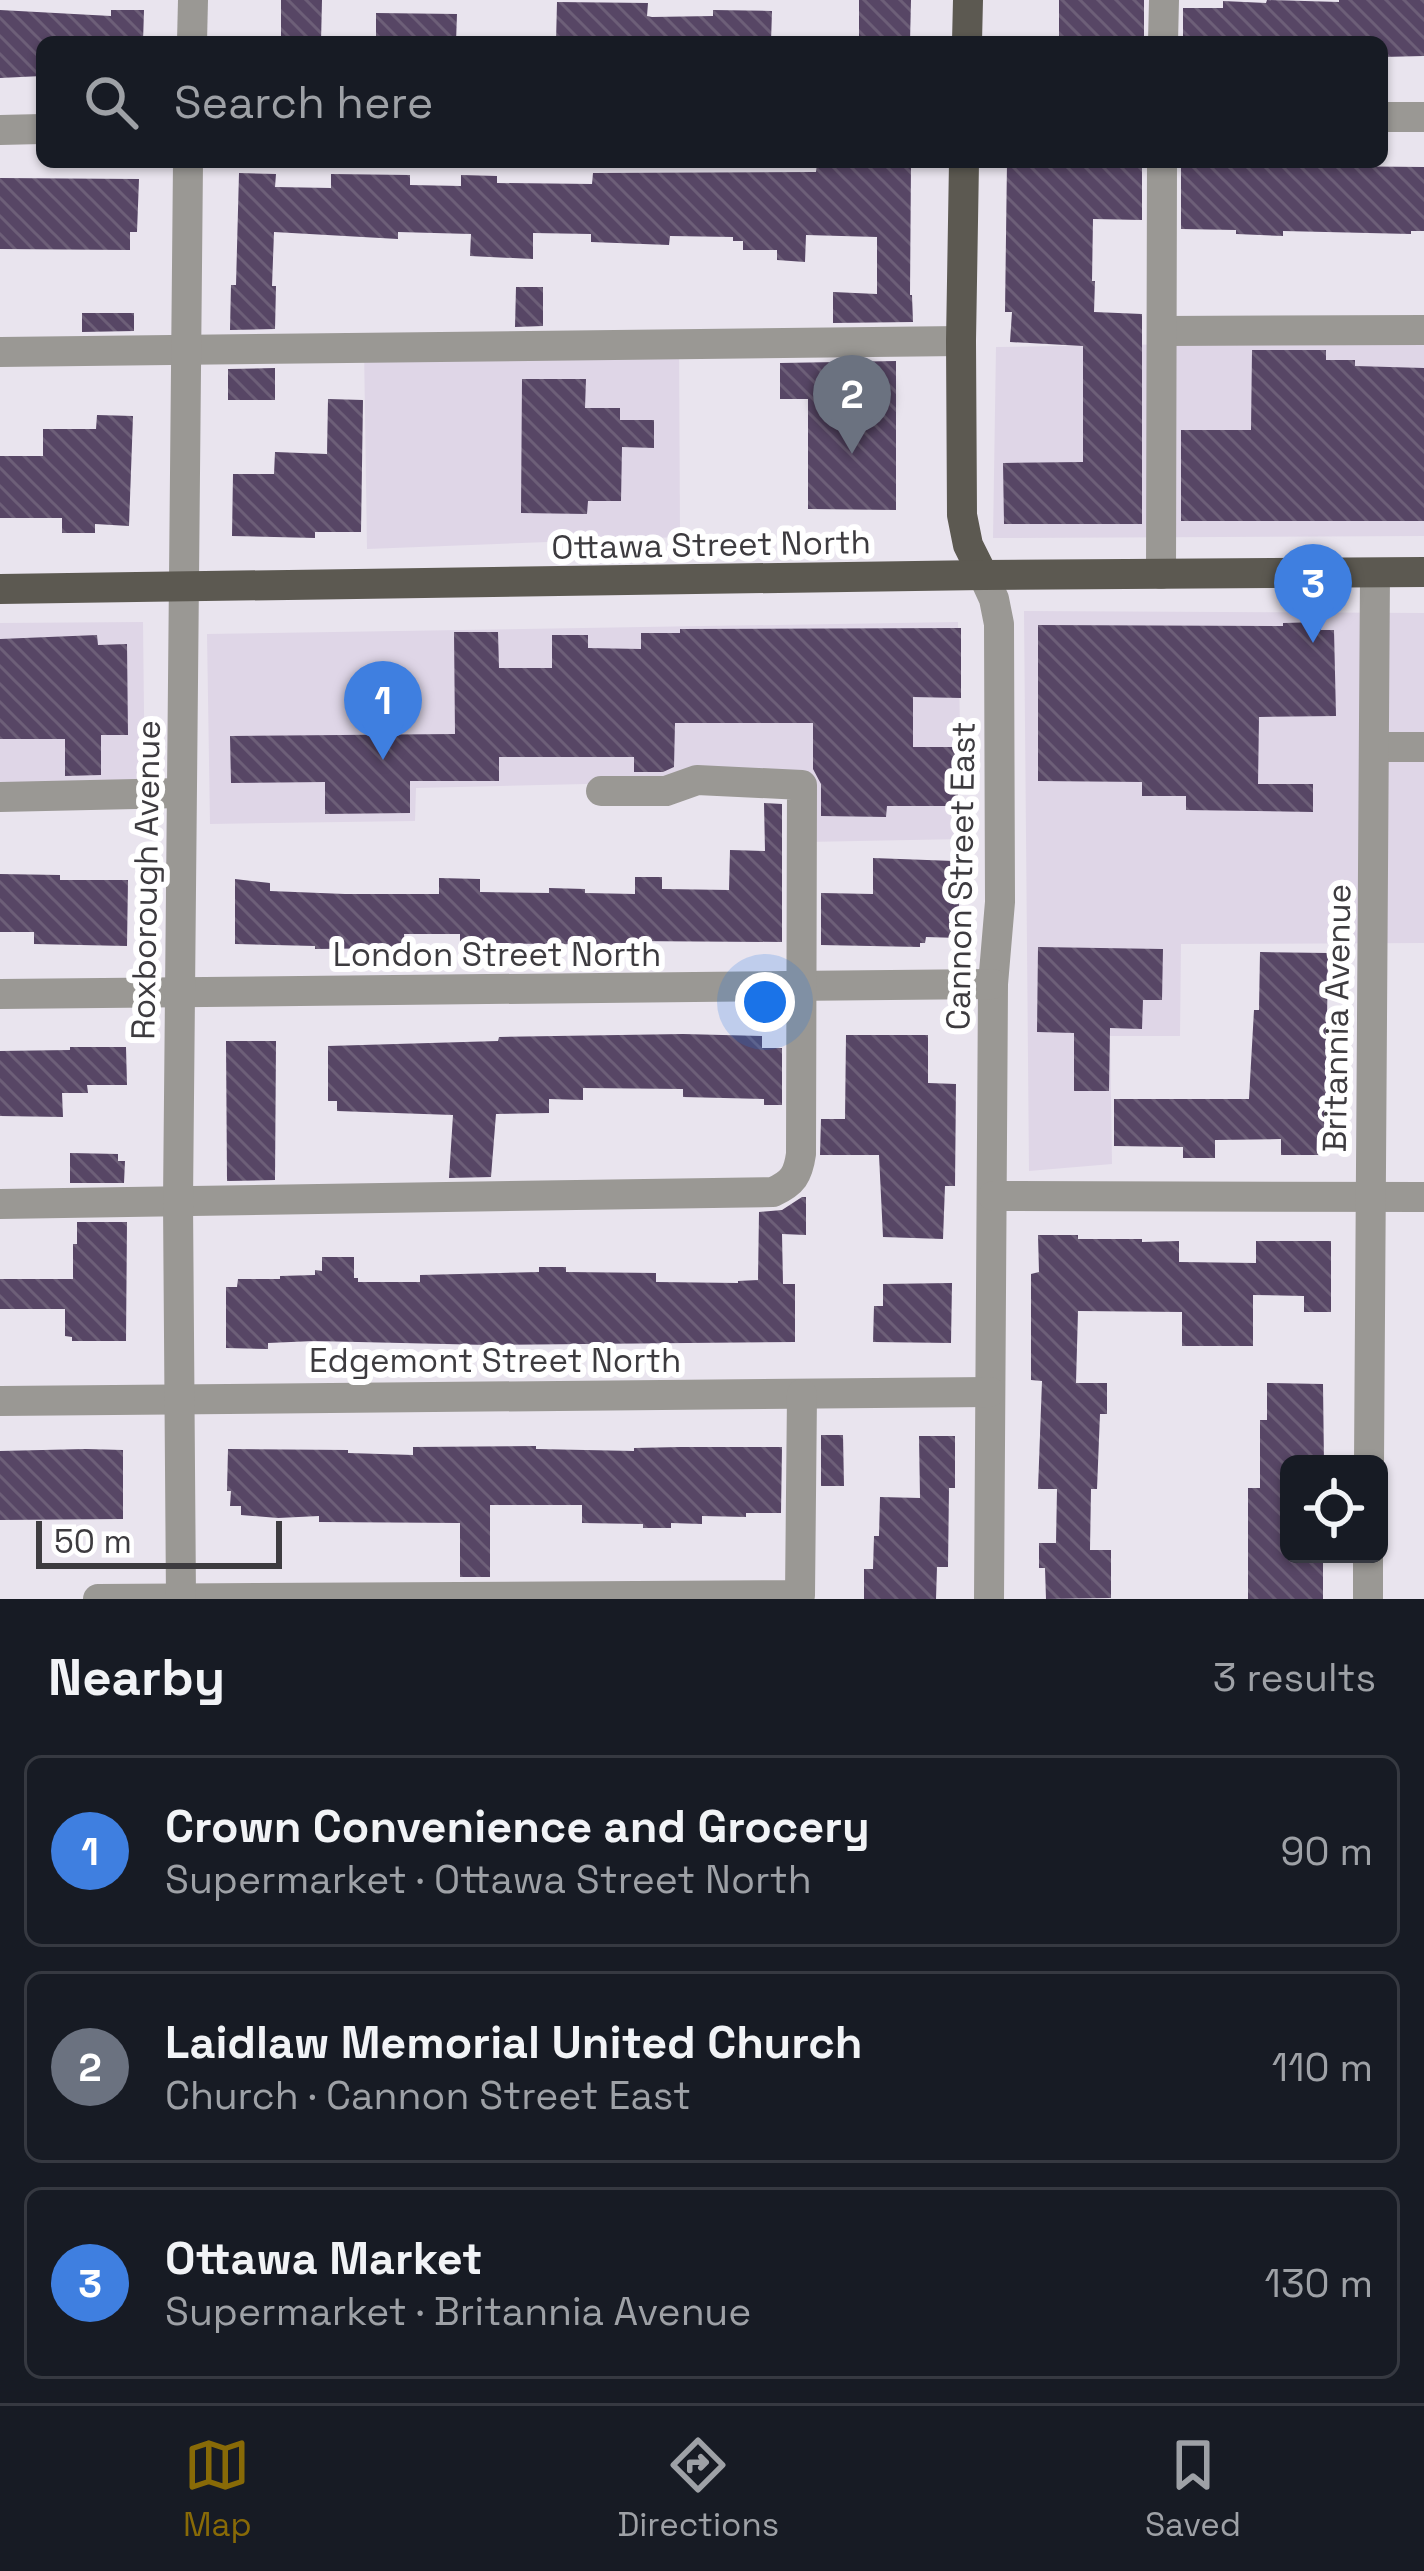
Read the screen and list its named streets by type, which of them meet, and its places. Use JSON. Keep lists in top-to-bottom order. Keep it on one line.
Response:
{"streets":{"main road":["Ottawa Street North","Cannon Street East"],"street":["Roxborough Avenue","London Street North","Britannia Avenue","Edgemont Street North"]},"crossings":[["Ottawa Street North","Cannon Street East"],["Ottawa Street North","Roxborough Avenue"],["Ottawa Street North","Britannia Avenue"],["Cannon Street East","London Street North"],["Cannon Street East","Edgemont Street North"],["Roxborough Avenue","London Street North"],["Roxborough Avenue","Edgemont Street North"]],"scale_bar":"50 m","page":{"search":"Search here","pins":["2","3","1"],"scale":"50 m","heading":["Nearby","3 results"],"list":[{"mark":"1","name":"Crown Convenience and Grocery","note":"Supermarket · Ottawa Street North","value":"90 m"},{"mark":"2","name":"Laidlaw Memorial United Church","note":"Church · Cannon Street East","value":"110 m"},{"mark":"3","name":"Ottawa Market","note":"Supermarket · Britannia Avenue","value":"130 m"}],"nav":["Map","Directions","Saved"]}}
